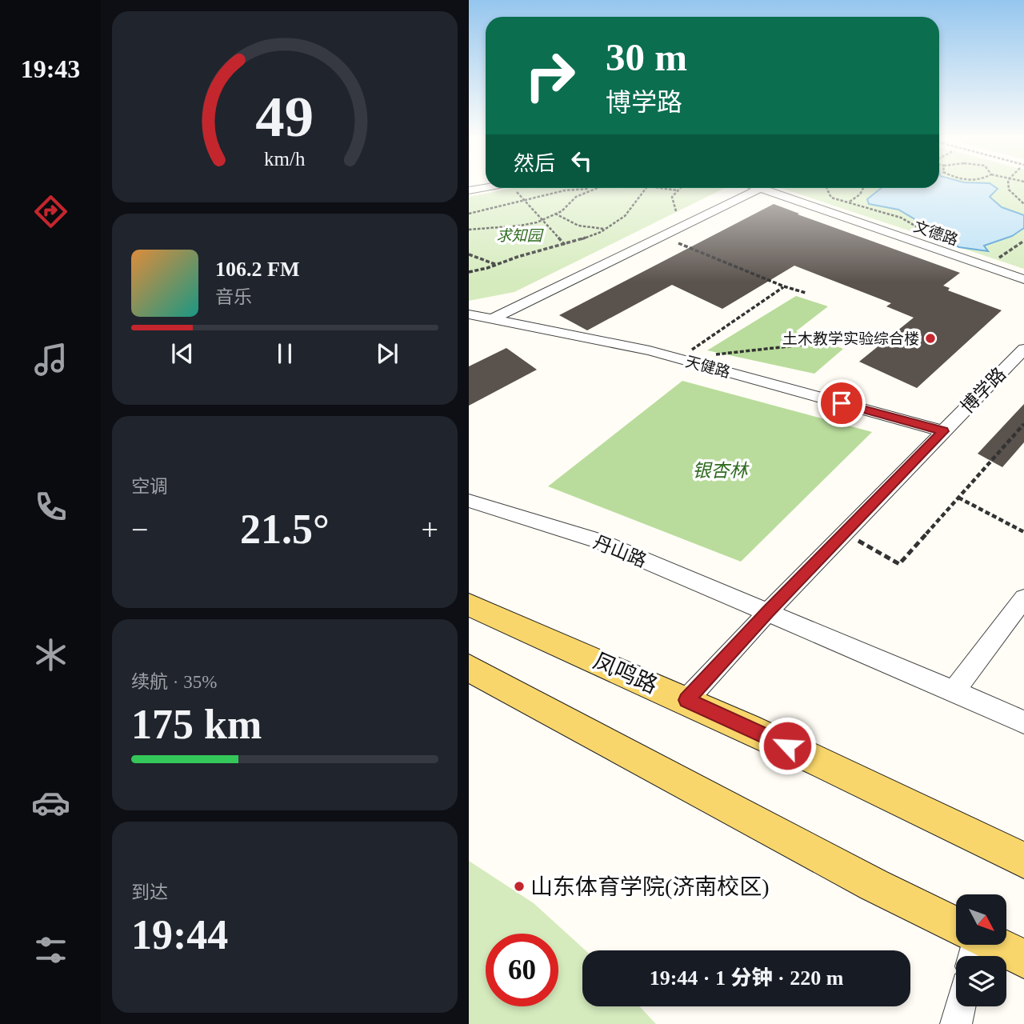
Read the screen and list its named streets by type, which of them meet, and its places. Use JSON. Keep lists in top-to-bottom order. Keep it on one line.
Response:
{"streets":{"main road":["凤鸣路"],"street":["文德路","天健路","博学路","丹山路"]},"crossings":[["天健路","博学路"],["博学路","丹山路"],["博学路","凤鸣路"]],"parks":["求知园","银杏林"],"places":["土木教学实验综合楼","山东体育学院(济南校区)"],"north":"bottom right","page":{"tabs":"19:43","turn":["30 m","博学路"],"then":"然后","song":["106.2 FM","音乐"],"tile":["空调",["续航 · 35%","175 km"],["到达","19:44"]],"heat":["−","21.5°","+"],"limit":"60","trip":"19:44 · 1 分钟 · 220 m","gauge":["49","km/h"]}}
